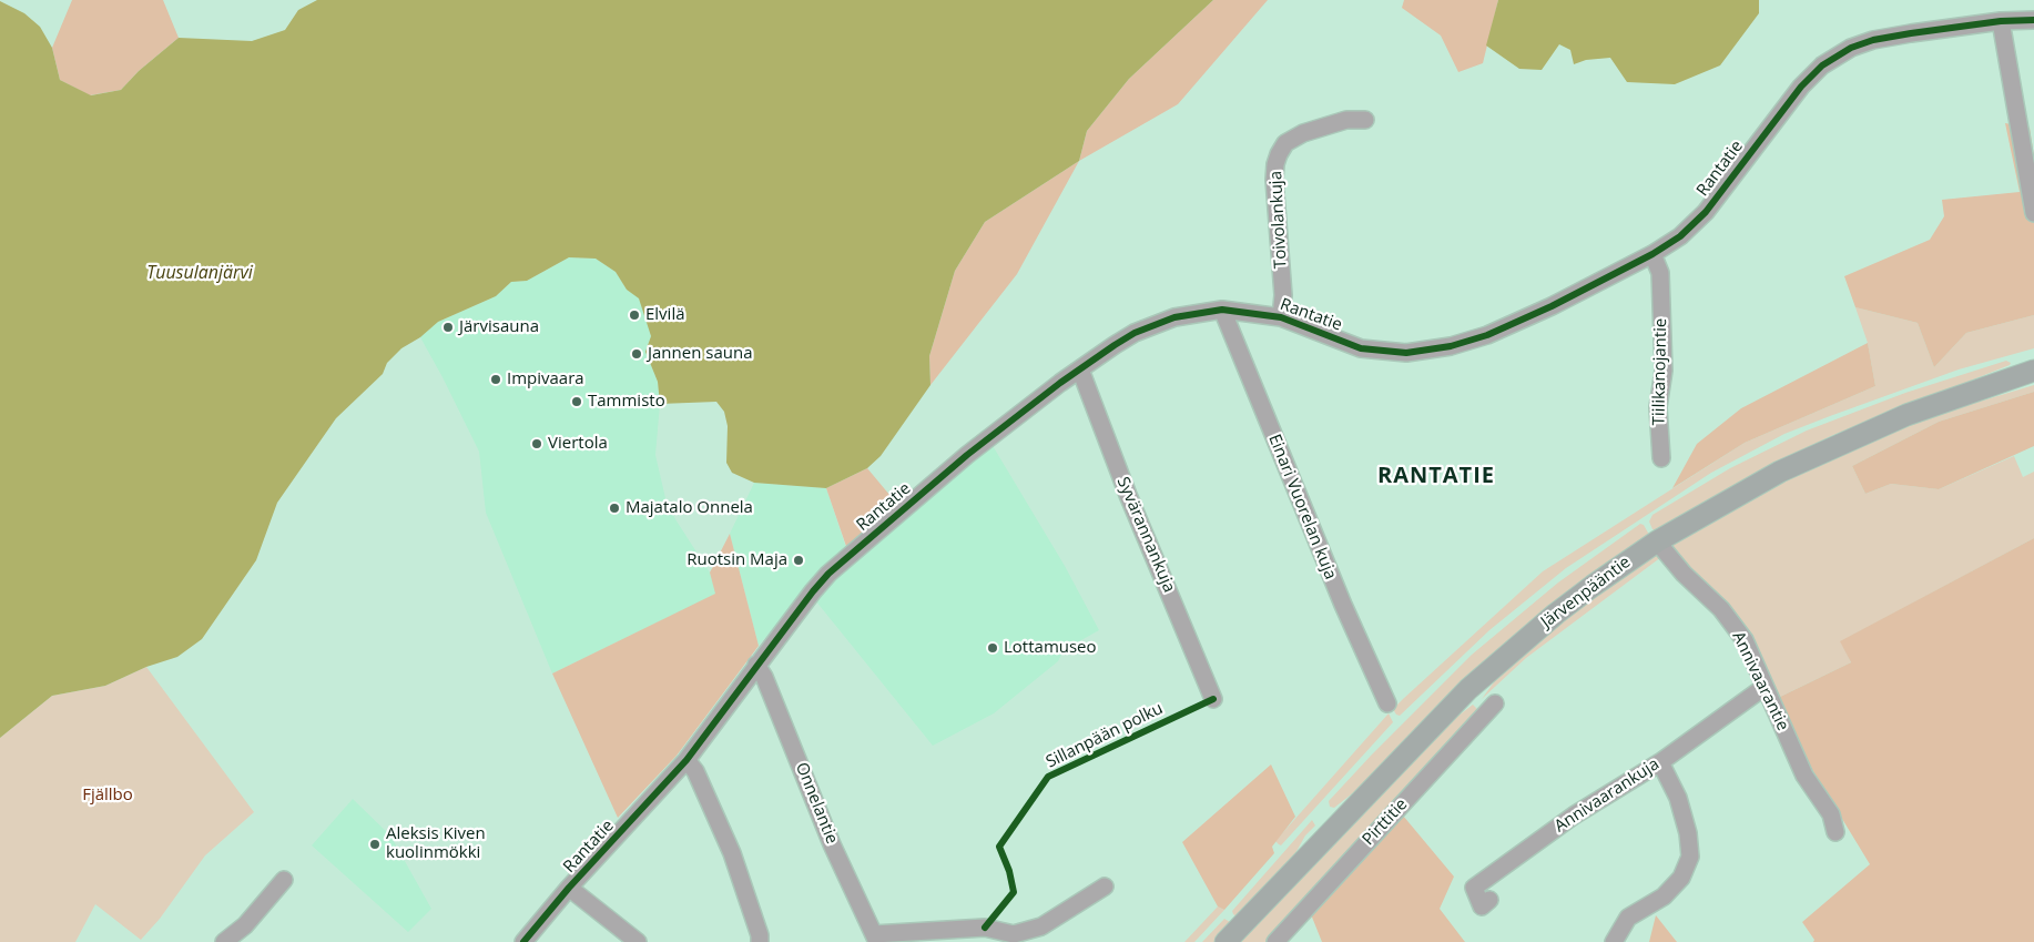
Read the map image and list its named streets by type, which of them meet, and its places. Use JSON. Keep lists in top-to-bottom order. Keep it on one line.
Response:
{"streets":{"main road":["Järvenpääntie"],"street":["Rantatie","Toivolankuja","Tiilikanojantie","Einari Vuorelan kuja","Syvärannankuja","Annivaarantie","Annivaarankuja","Onnelantie","Pirttitie"],"cycle path":["Sillanpään polku"]},"crossings":[["Rantatie","Toivolankuja"],["Rantatie","Tiilikanojantie"],["Rantatie","Einari Vuorelan kuja"],["Rantatie","Syvärannankuja"],["Rantatie","Onnelantie"],["Järvenpääntie","Annivaarantie"],["Annivaarantie","Annivaarankuja"]],"districts":["RANTATIE"],"water":["Tuusulanjärvi"],"parks":["Fjällbo"],"places":["Elvilä","Järvisauna","Jannen sauna","Impivaara","Tammisto","Viertola","Majatalo Onnela","Ruotsin Maja","Lottamuseo","Aleksis Kiven kuolinmökki"]}
